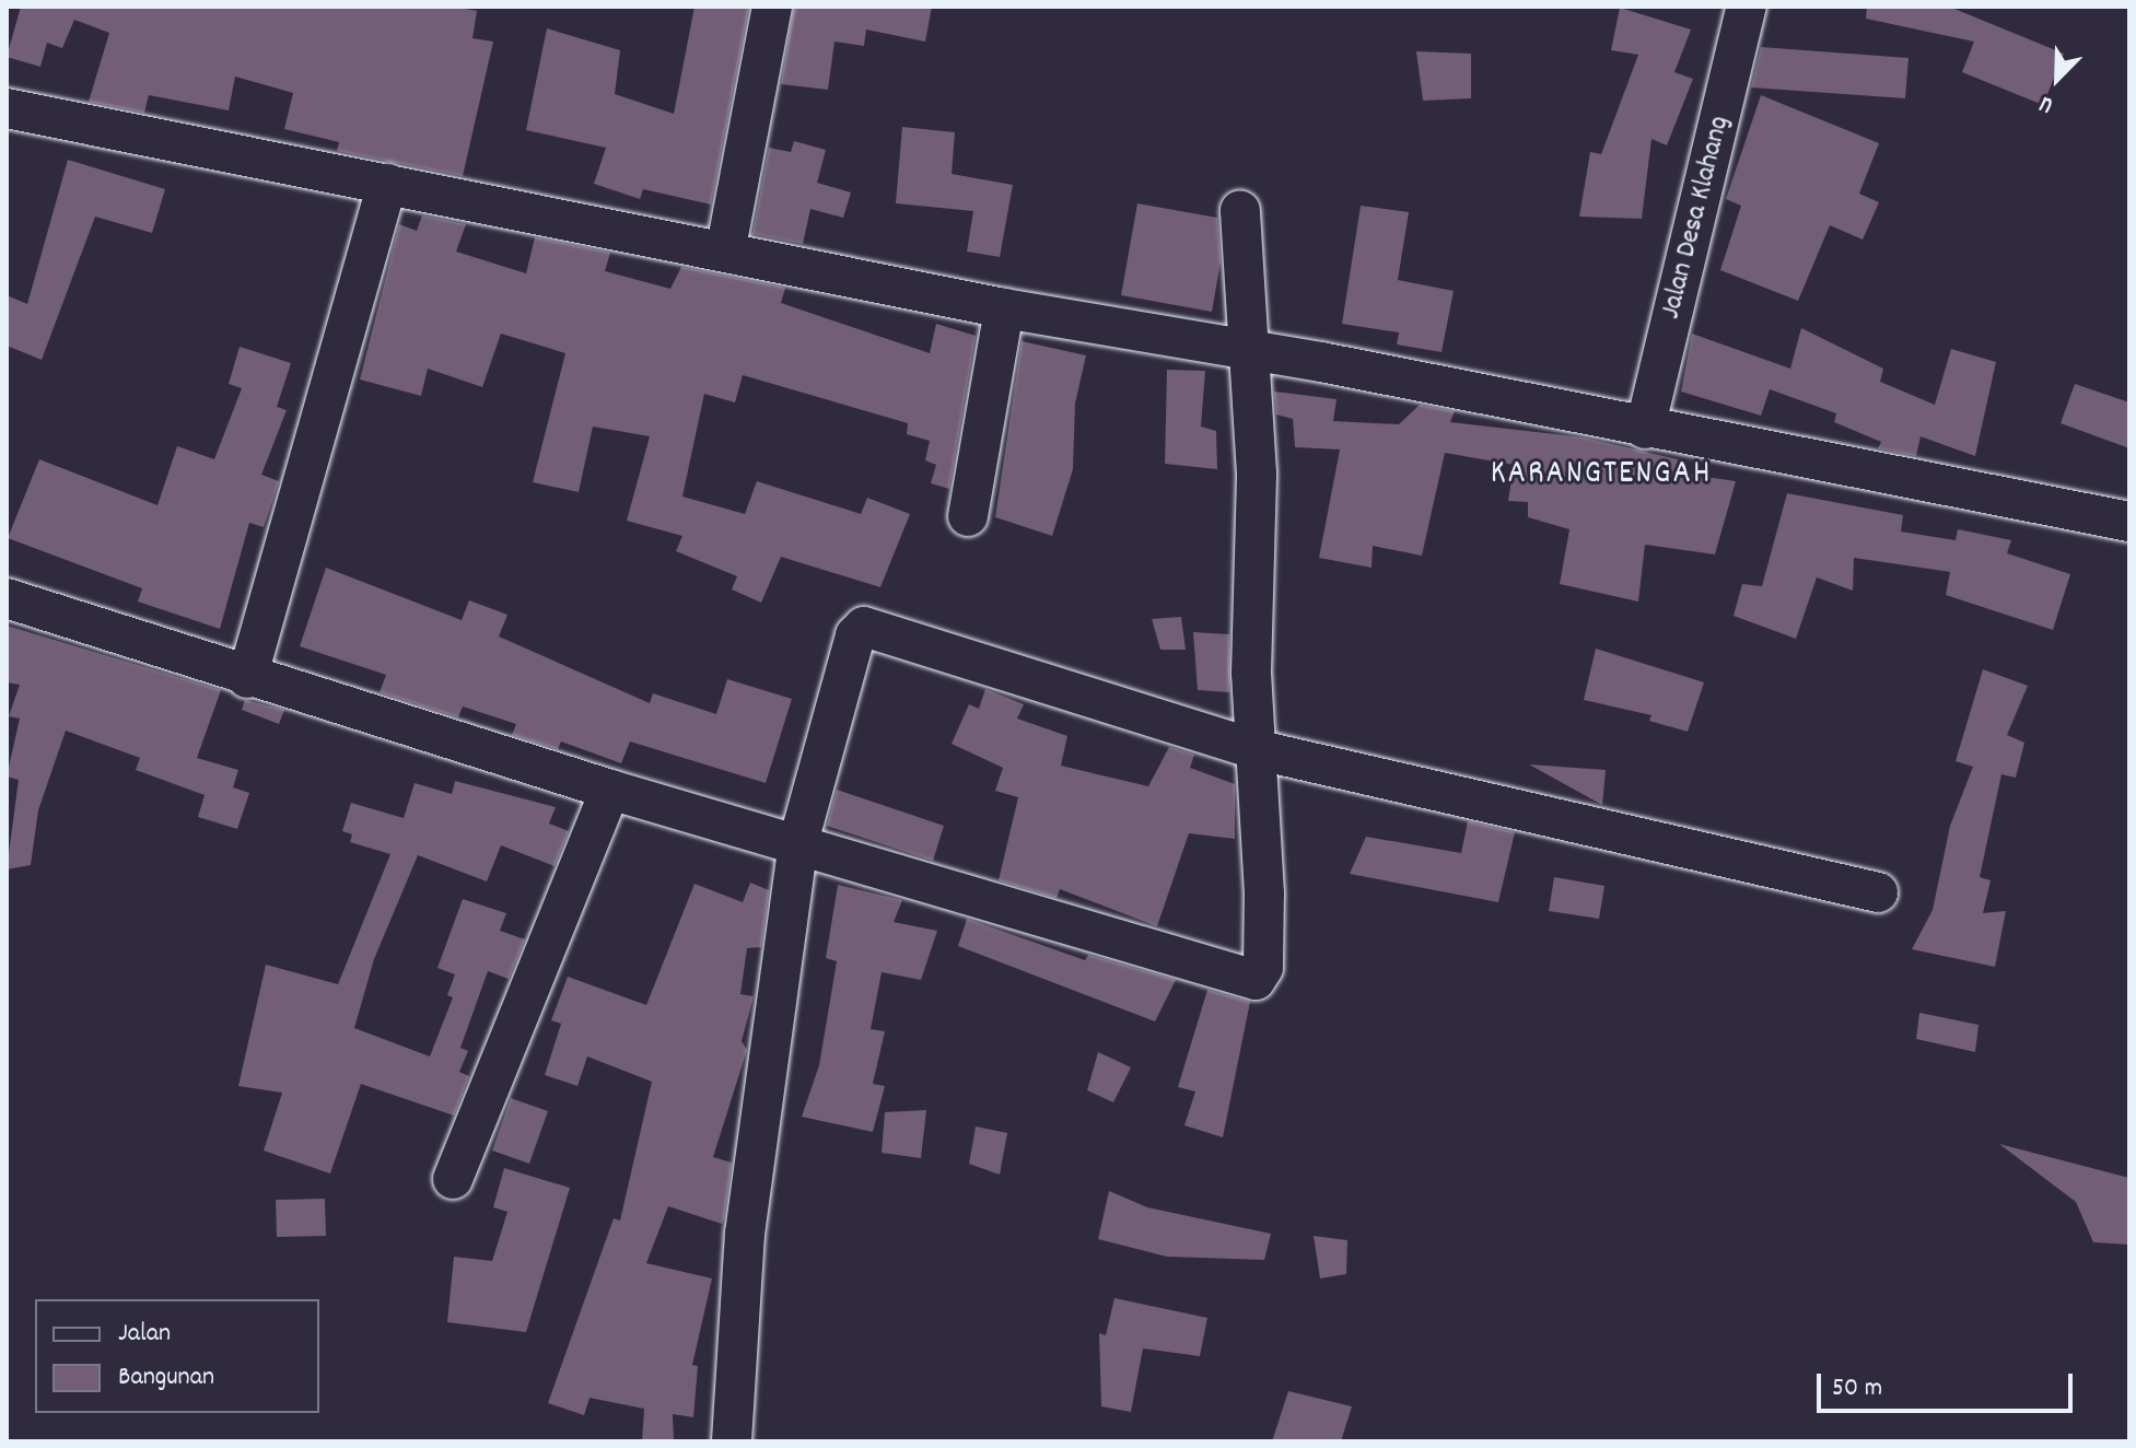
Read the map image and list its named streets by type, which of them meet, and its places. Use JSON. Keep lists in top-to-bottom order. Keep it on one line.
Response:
{"streets":{"street":["Jalan Desa Klahang"]},"districts":["KARANGTENGAH"],"legend":["Jalan","Bangunan"],"scale_bar":"50 m","north":"bottom left"}
